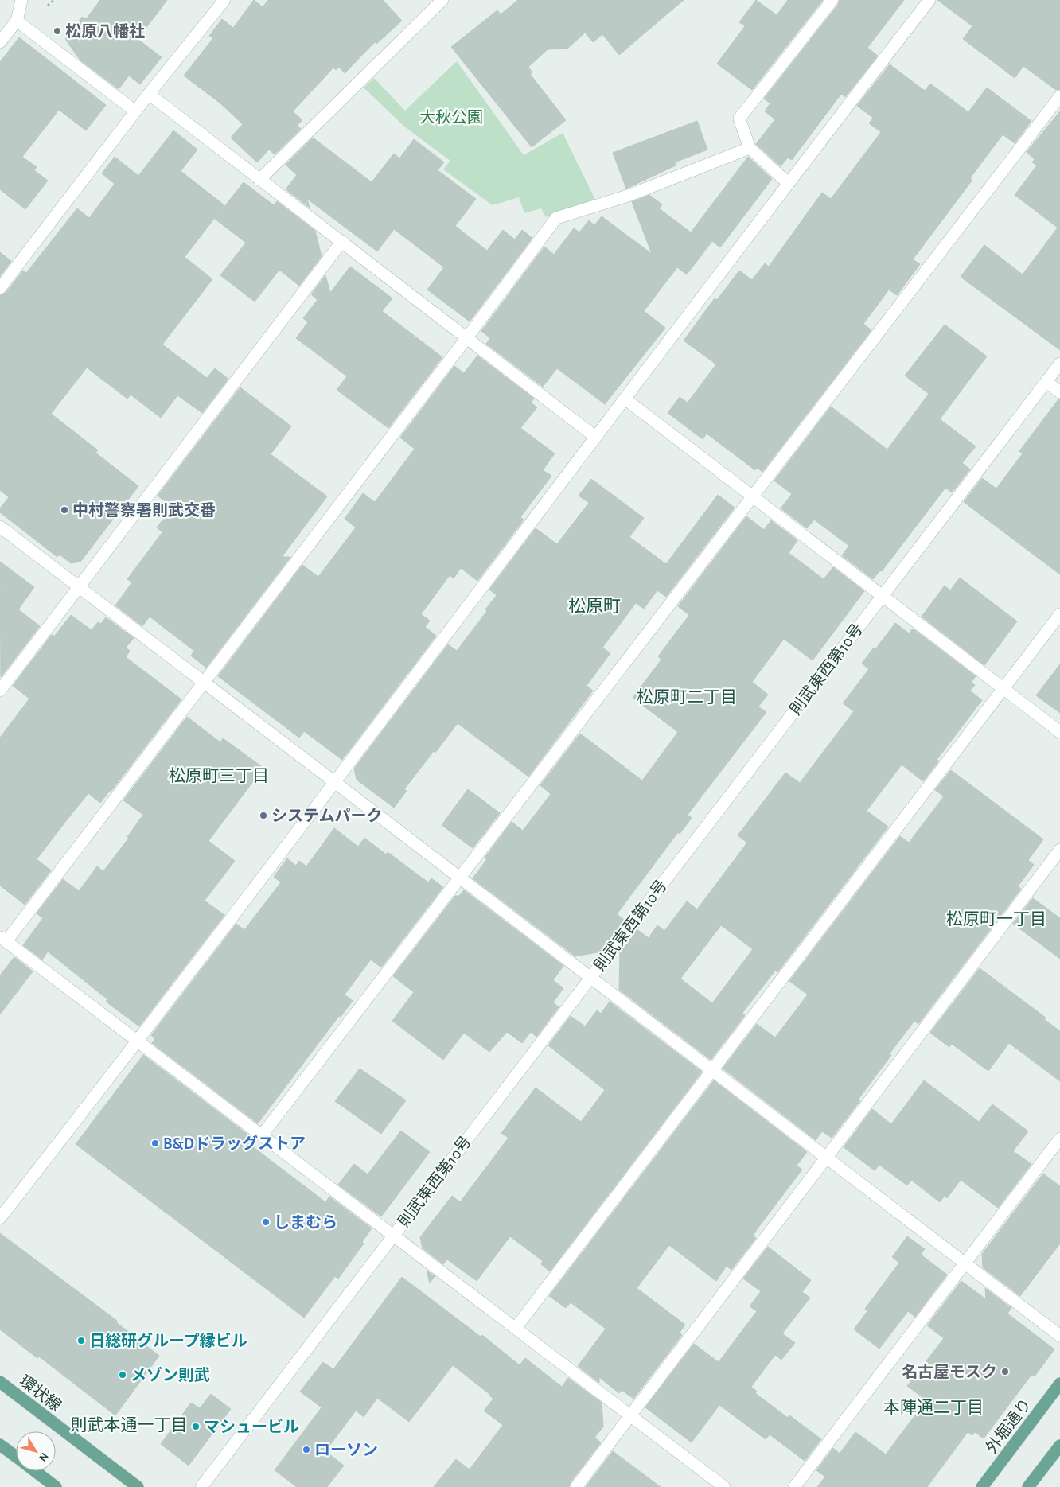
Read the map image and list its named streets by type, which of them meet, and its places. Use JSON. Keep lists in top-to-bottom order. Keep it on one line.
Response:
{"streets":{"main road":["環状線","外堀通り"],"street":["則武東西第10号"]},"districts":["松原町","松原町二丁目","松原町三丁目","松原町一丁目","本陣通二丁目","則武本通一丁目"],"parks":["大秋公園"],"places":["松原八幡社","中村警察署則武交番","システムパーク","B&Dドラッグストア","しまむら","日総研グループ縁ビル","名古屋モスク","メゾン則武","マシュービル","ローソン"],"north":"bottom right"}
